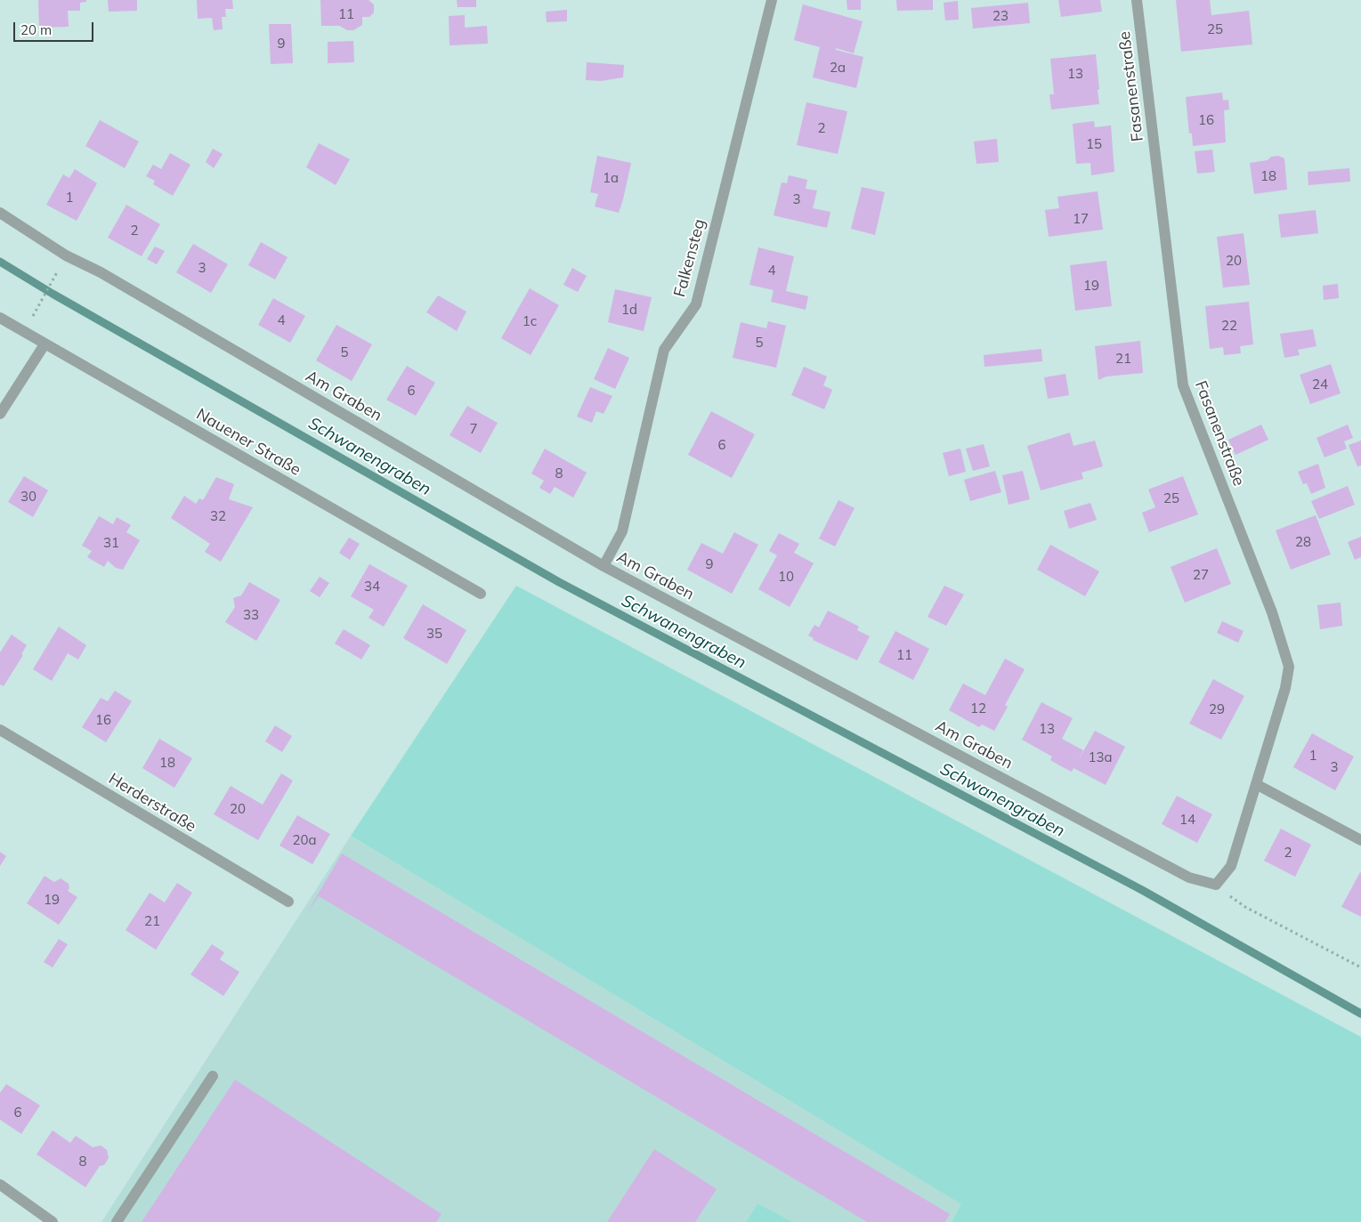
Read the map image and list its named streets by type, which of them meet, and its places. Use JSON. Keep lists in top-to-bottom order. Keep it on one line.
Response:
{"streets":{"street":["Fasanenstraße","Falkensteg","Am Graben","Nauener Straße","Herderstraße"]},"crossings":[["Falkensteg","Am Graben"]],"water":["Schwanengraben"],"house_numbers":["11","23","25","9","2a","13","16","2","15","18","1a","1","3","17","2","20","3","4","19","1d","4","1c","22","5","5","21","24","6","7","6","8","30","25","32","28","31","9","27","10","34","33","35","11","12","29","16","13","1","13a","18","3","20","14","20a","2","19","21","6","8"],"scale_bar":"20 m"}
